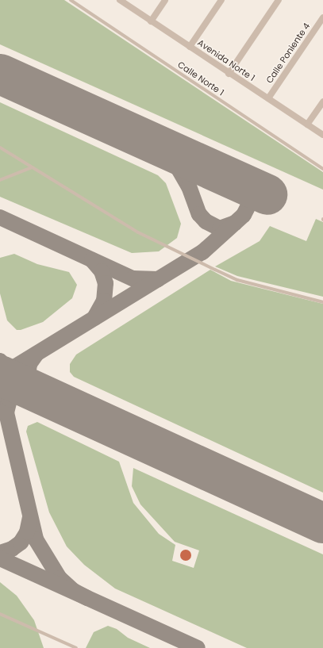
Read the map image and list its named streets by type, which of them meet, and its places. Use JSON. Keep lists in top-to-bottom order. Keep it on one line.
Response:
{"streets":{"street":["Calle Poniente 4","Avenida Norte 1"],"lane":["Calle Norte 1"]},"crossings":[["Calle Poniente 4","Avenida Norte 1"]]}
